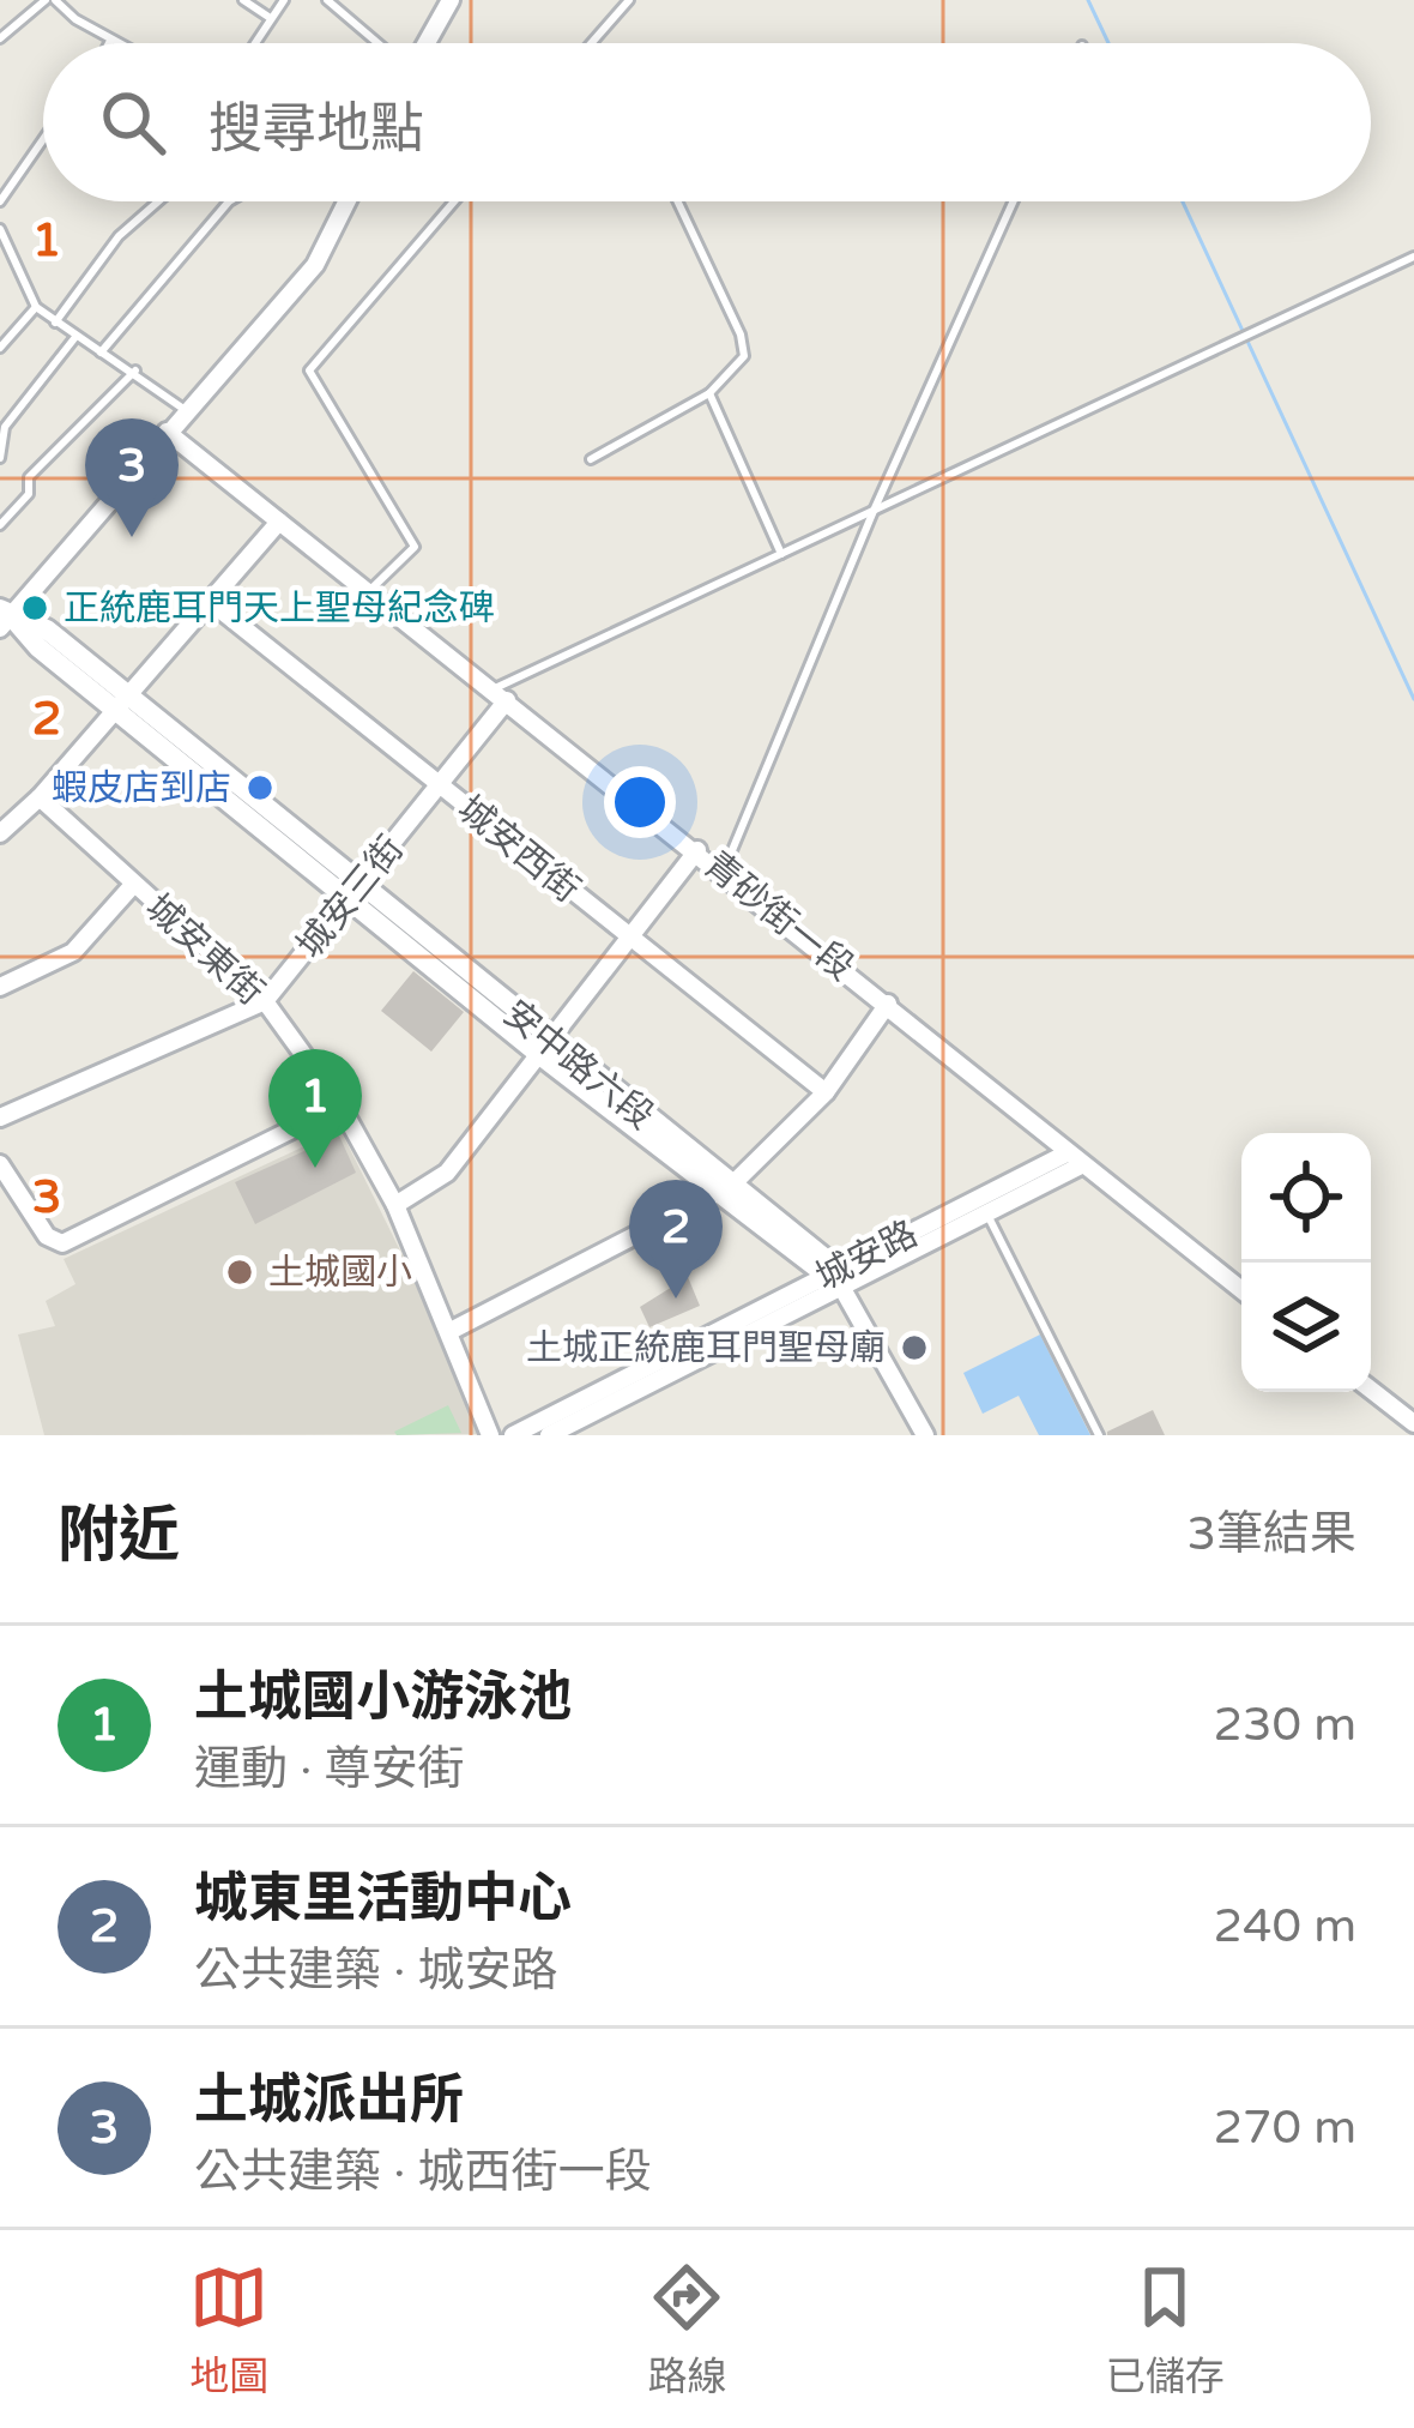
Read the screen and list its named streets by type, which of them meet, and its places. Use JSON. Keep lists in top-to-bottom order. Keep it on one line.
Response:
{"streets":{"street":["城安西街","城安三街","青砂街一段","城安東街","安中路六段","城安路"]},"crossings":[["城安西街","城安三街"],["城安三街","青砂街一段"],["城安三街","城安東街"],["城安三街","安中路六段"],["青砂街一段","城安路"],["安中路六段","城安路"]],"places":["正統鹿耳門天上聖母紀念碑","蝦皮店到店","土城國小","土城正統鹿耳門聖母廟"],"page":{"search":"搜尋地點","pins":["3","1","2"],"heading":["附近","3筆結果"],"list":[{"mark":"1","name":"土城國小游泳池","note":"運動 · 尊安街","value":"230 m"},{"mark":"2","name":"城東里活動中心","note":"公共建築 · 城安路","value":"240 m"},{"mark":"3","name":"土城派出所","note":"公共建築 · 城西街一段","value":"270 m"}],"nav":["地圖","路線","已儲存"]},"grid":{"rows":["1","2","3"]}}
